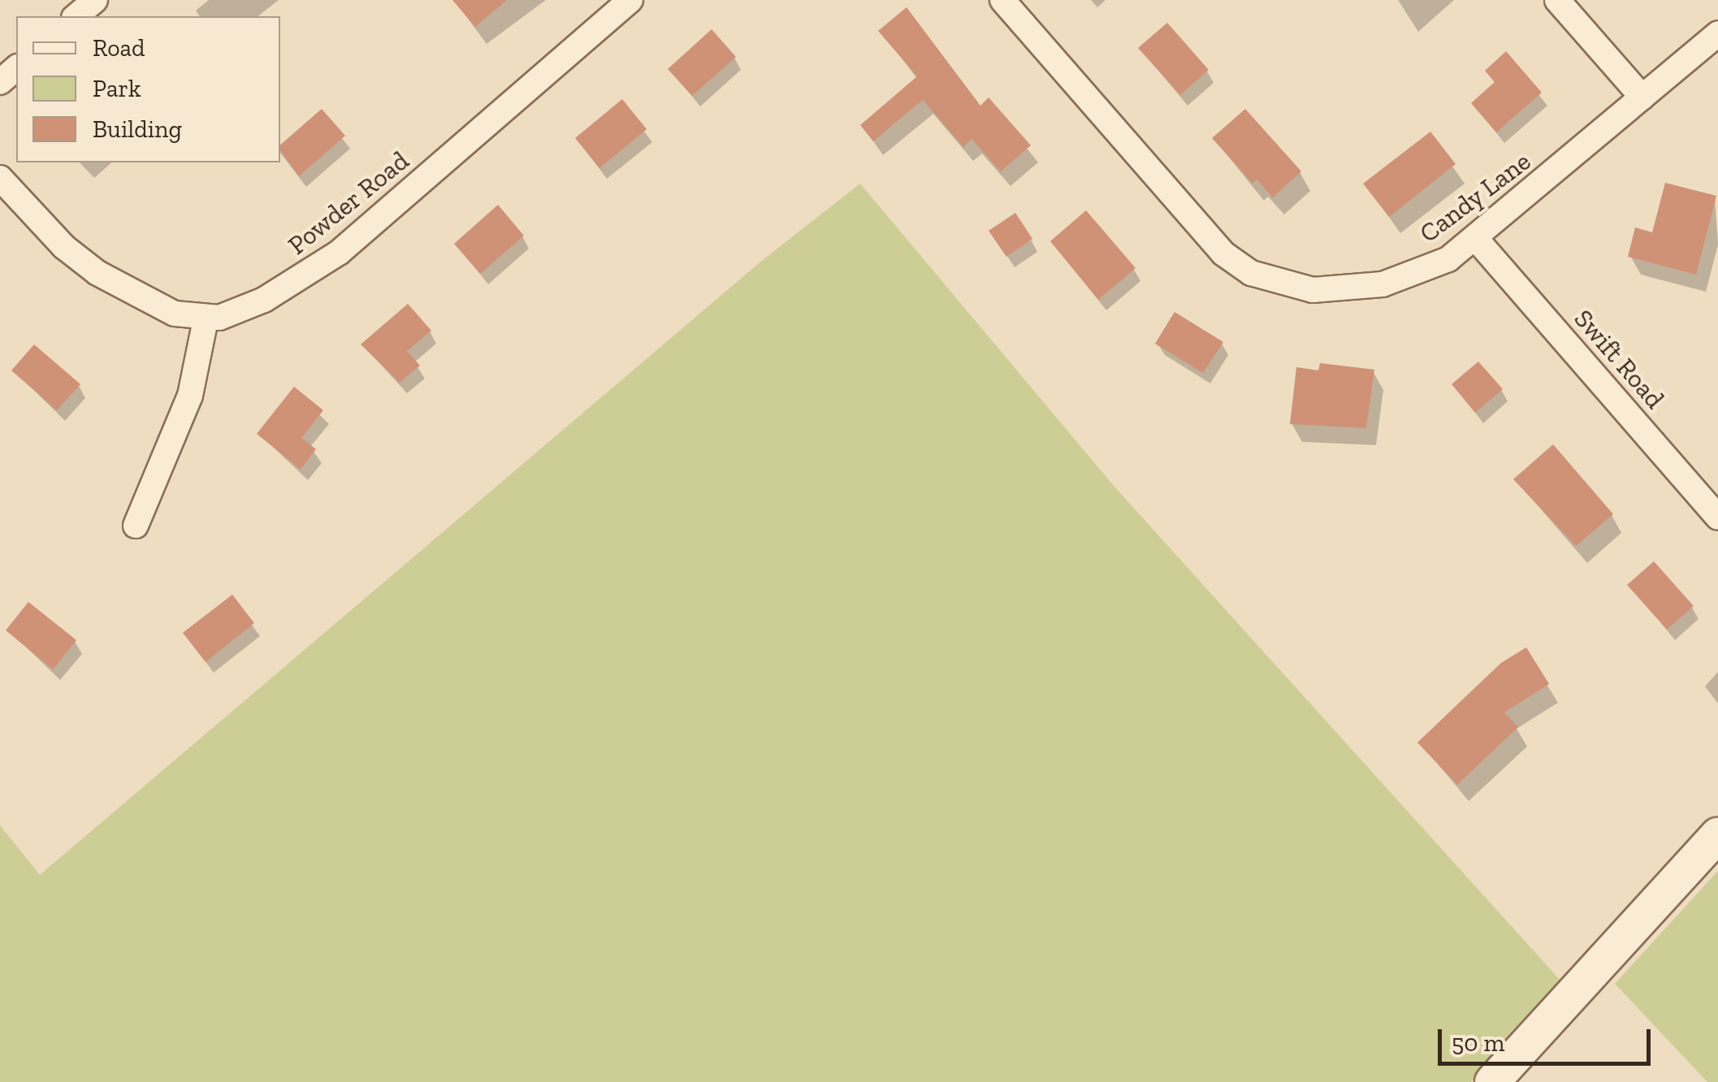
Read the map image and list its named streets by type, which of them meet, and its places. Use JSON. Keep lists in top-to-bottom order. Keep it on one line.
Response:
{"streets":{"street":["Candy Lane","Powder Road","Swift Road"]},"crossings":[["Candy Lane","Swift Road"]],"legend":["Road","Park","Building"],"scale_bar":"50 m"}
